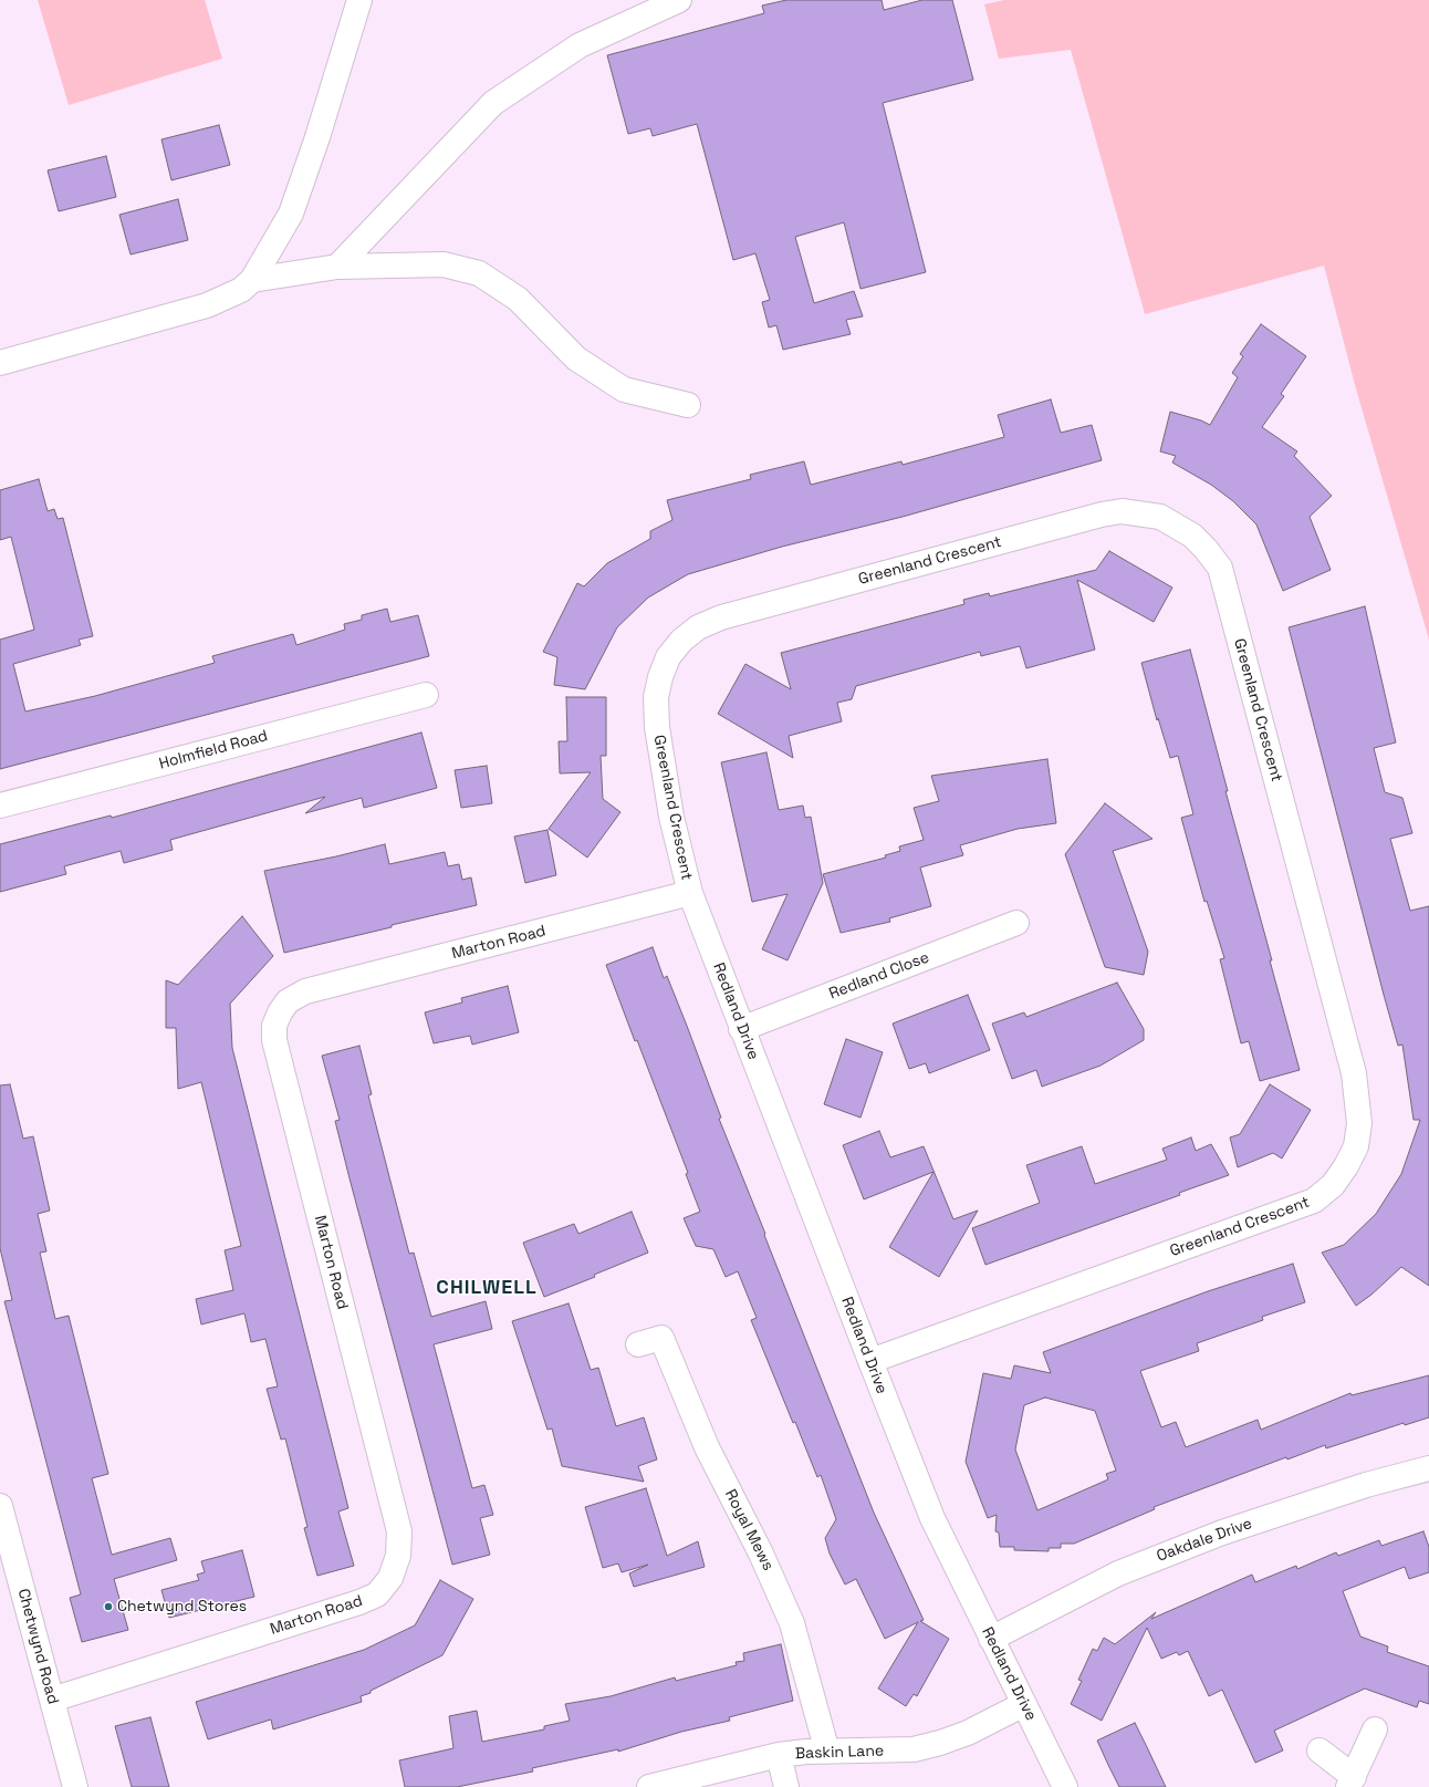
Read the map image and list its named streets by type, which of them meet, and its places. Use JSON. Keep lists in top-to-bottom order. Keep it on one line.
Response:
{"streets":{"street":["Greenland Crescent","Holmfield Road","Marton Road","Redland Close","Redland Drive","Royal Mews","Oakdale Drive","Chetwynd Road","Baskin Lane"]},"crossings":[["Greenland Crescent","Marton Road"],["Greenland Crescent","Redland Drive"],["Marton Road","Redland Drive"],["Marton Road","Chetwynd Road"],["Redland Close","Redland Drive"],["Redland Drive","Oakdale Drive"],["Redland Drive","Baskin Lane"],["Royal Mews","Baskin Lane"]],"districts":["CHILWELL"],"places":["Chetwynd Stores"]}
